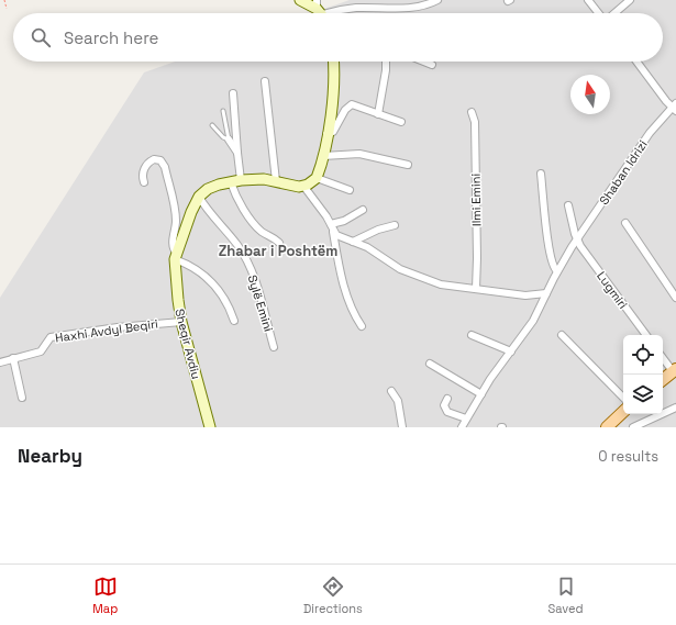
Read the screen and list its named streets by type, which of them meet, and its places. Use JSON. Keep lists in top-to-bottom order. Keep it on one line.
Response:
{"streets":{"street":["Shaban Idrizi","Ilmi Emini","Lugmiri","Sylë Emini","Haxhi Avdyl Beqiri","Sheqir Avdiu"]},"crossings":[["Shaban Idrizi","Lugmiri"],["Sylë Emini","Sheqir Avdiu"],["Haxhi Avdyl Beqiri","Sheqir Avdiu"]],"districts":["Zhabar i Poshtëm"],"north":"top","page":{"search":"Search here","heading":["Nearby","0 results"],"nav":["Map","Directions","Saved"]}}
